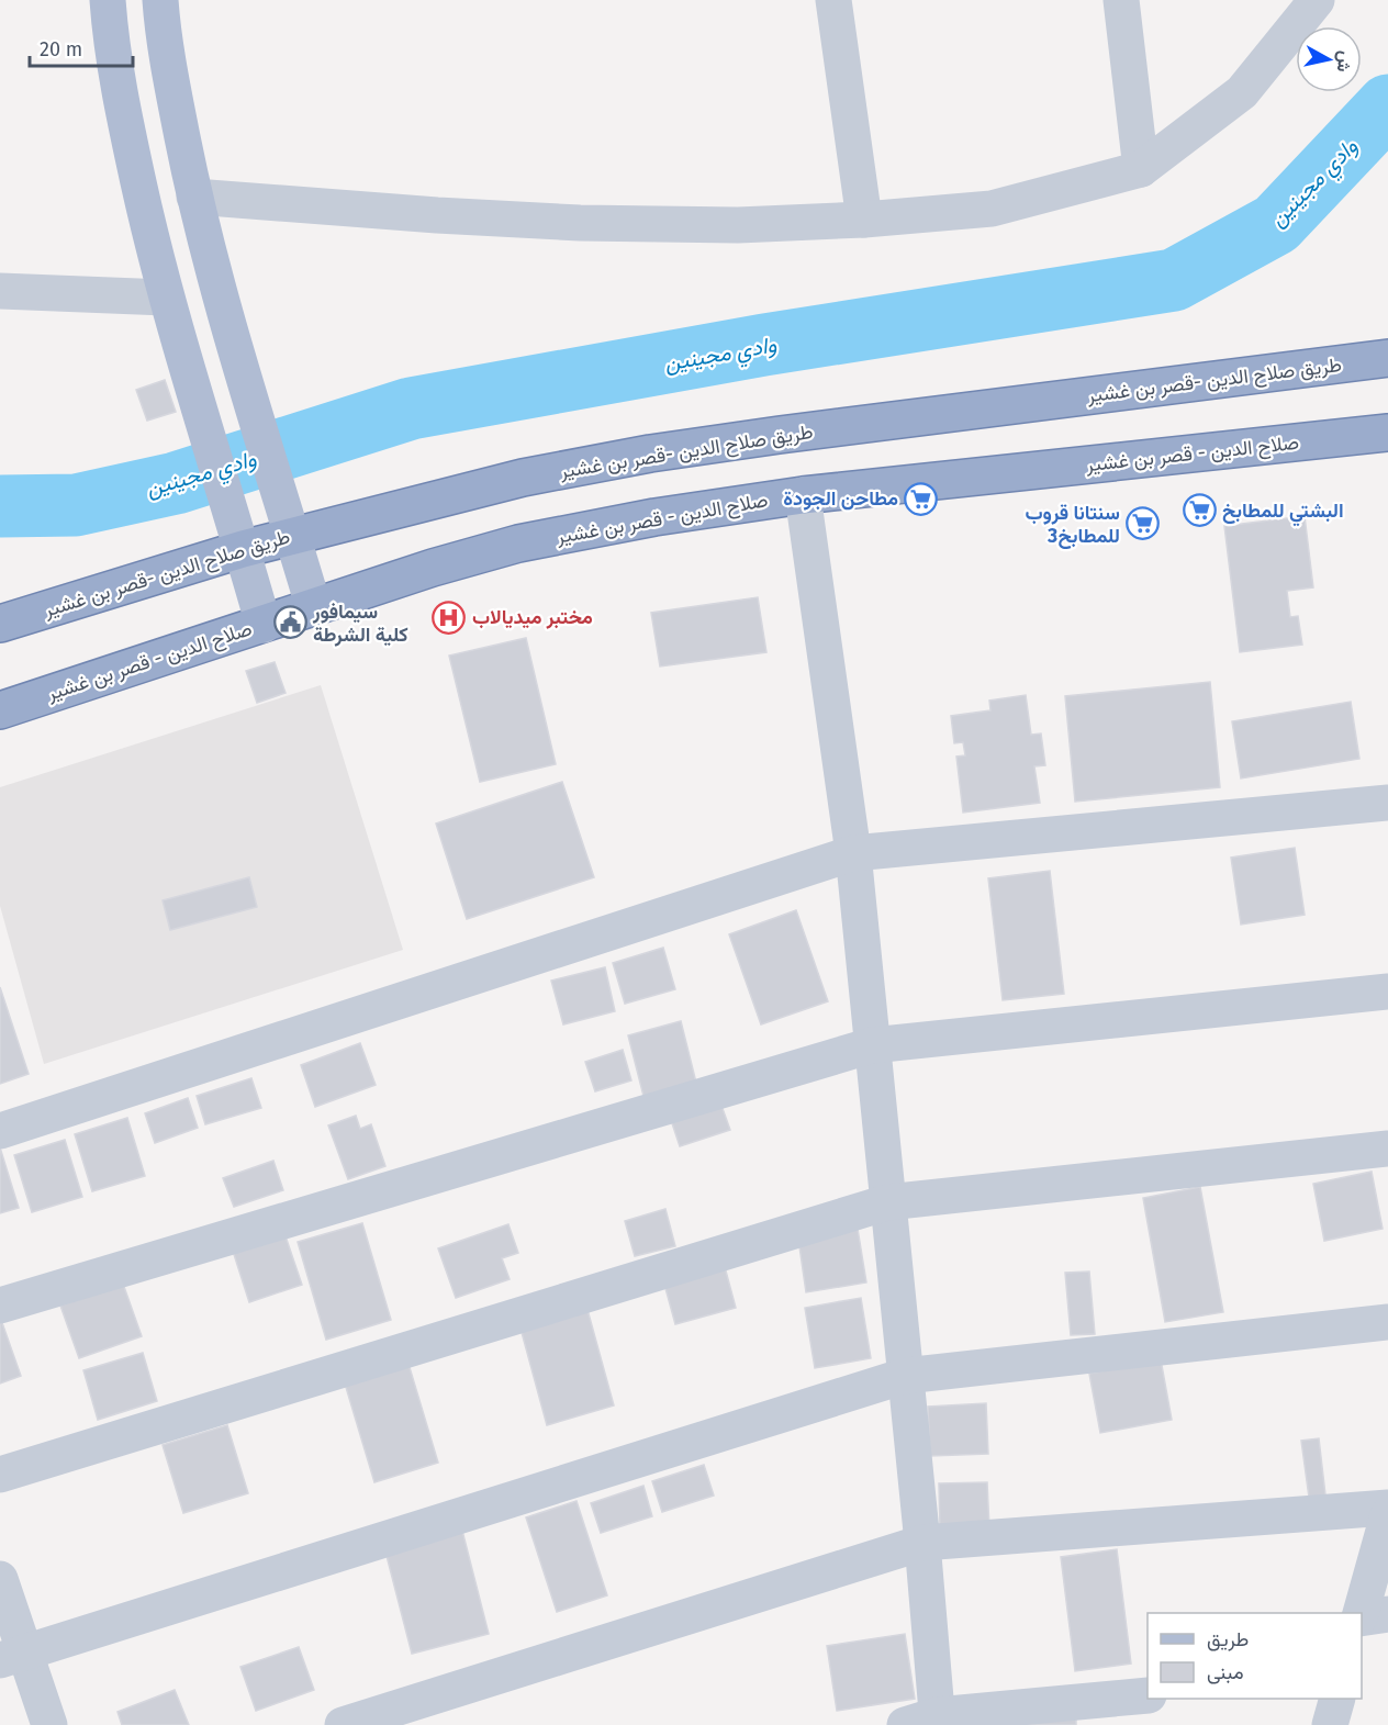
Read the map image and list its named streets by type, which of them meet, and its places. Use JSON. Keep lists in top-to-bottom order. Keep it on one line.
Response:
{"streets":{"highway":["طريق صلاح الدين -قصر بن غشير","صلاح الدين - قصر بن غشير"]},"water":["وادي مجينين"],"places":{"supermarket":["مطاحن الجودة","البشتي للمطابخ","سنتانا قروب 3للمطابخ"],"hospital":["مختبر ميديالاب"],"public building":["سيمافور كلية الشرطة"]},"legend":["طريق","مبنى"],"scale_bar":"20 m","north":"right"}
